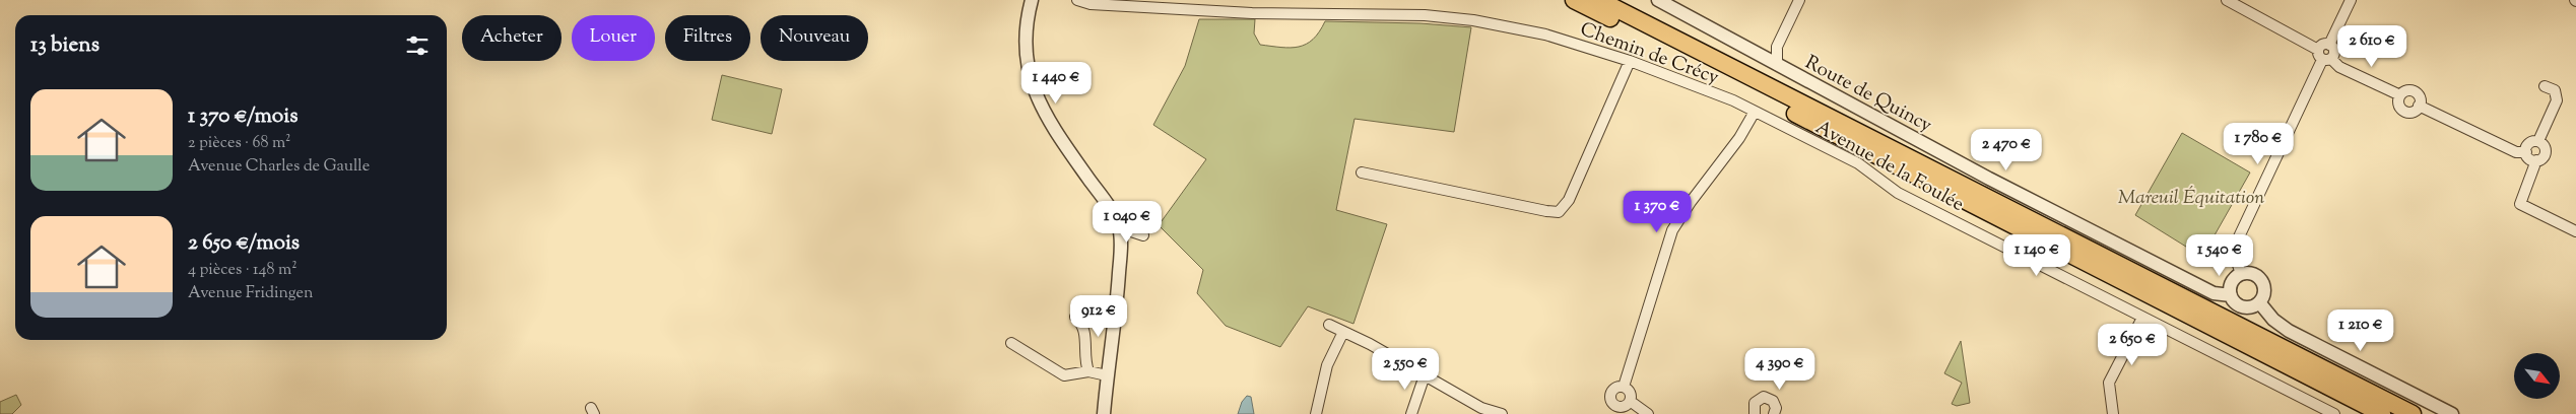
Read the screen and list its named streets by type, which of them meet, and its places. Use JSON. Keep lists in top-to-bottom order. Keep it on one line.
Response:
{"streets":{"street":["Chemin de Crécy","Route de Quincy","Avenue de la Foulée"]},"crossings":[["Chemin de Crécy","Avenue de la Foulée"]],"parks":["Mareuil Équitation"],"north":"bottom right","page":{"chip":["Acheter","Louer","Filtres","Nouveau"],"heading":"13 biens","price":["2 610 €","1 440 €","1 780 €","2 470 €","1 370 €","1 040 €","1 140 €","1 540 €","912 €","1 210 €","2 650 €","2 550 €","4 390 €"],"list":[{"name":"1 370 €/mois","note":"2 pièces · 68 m² · Avenue Charles de Gaulle"},{"name":"2 650 €/mois","note":"4 pièces · 148 m² · Avenue Fridingen"}]}}
